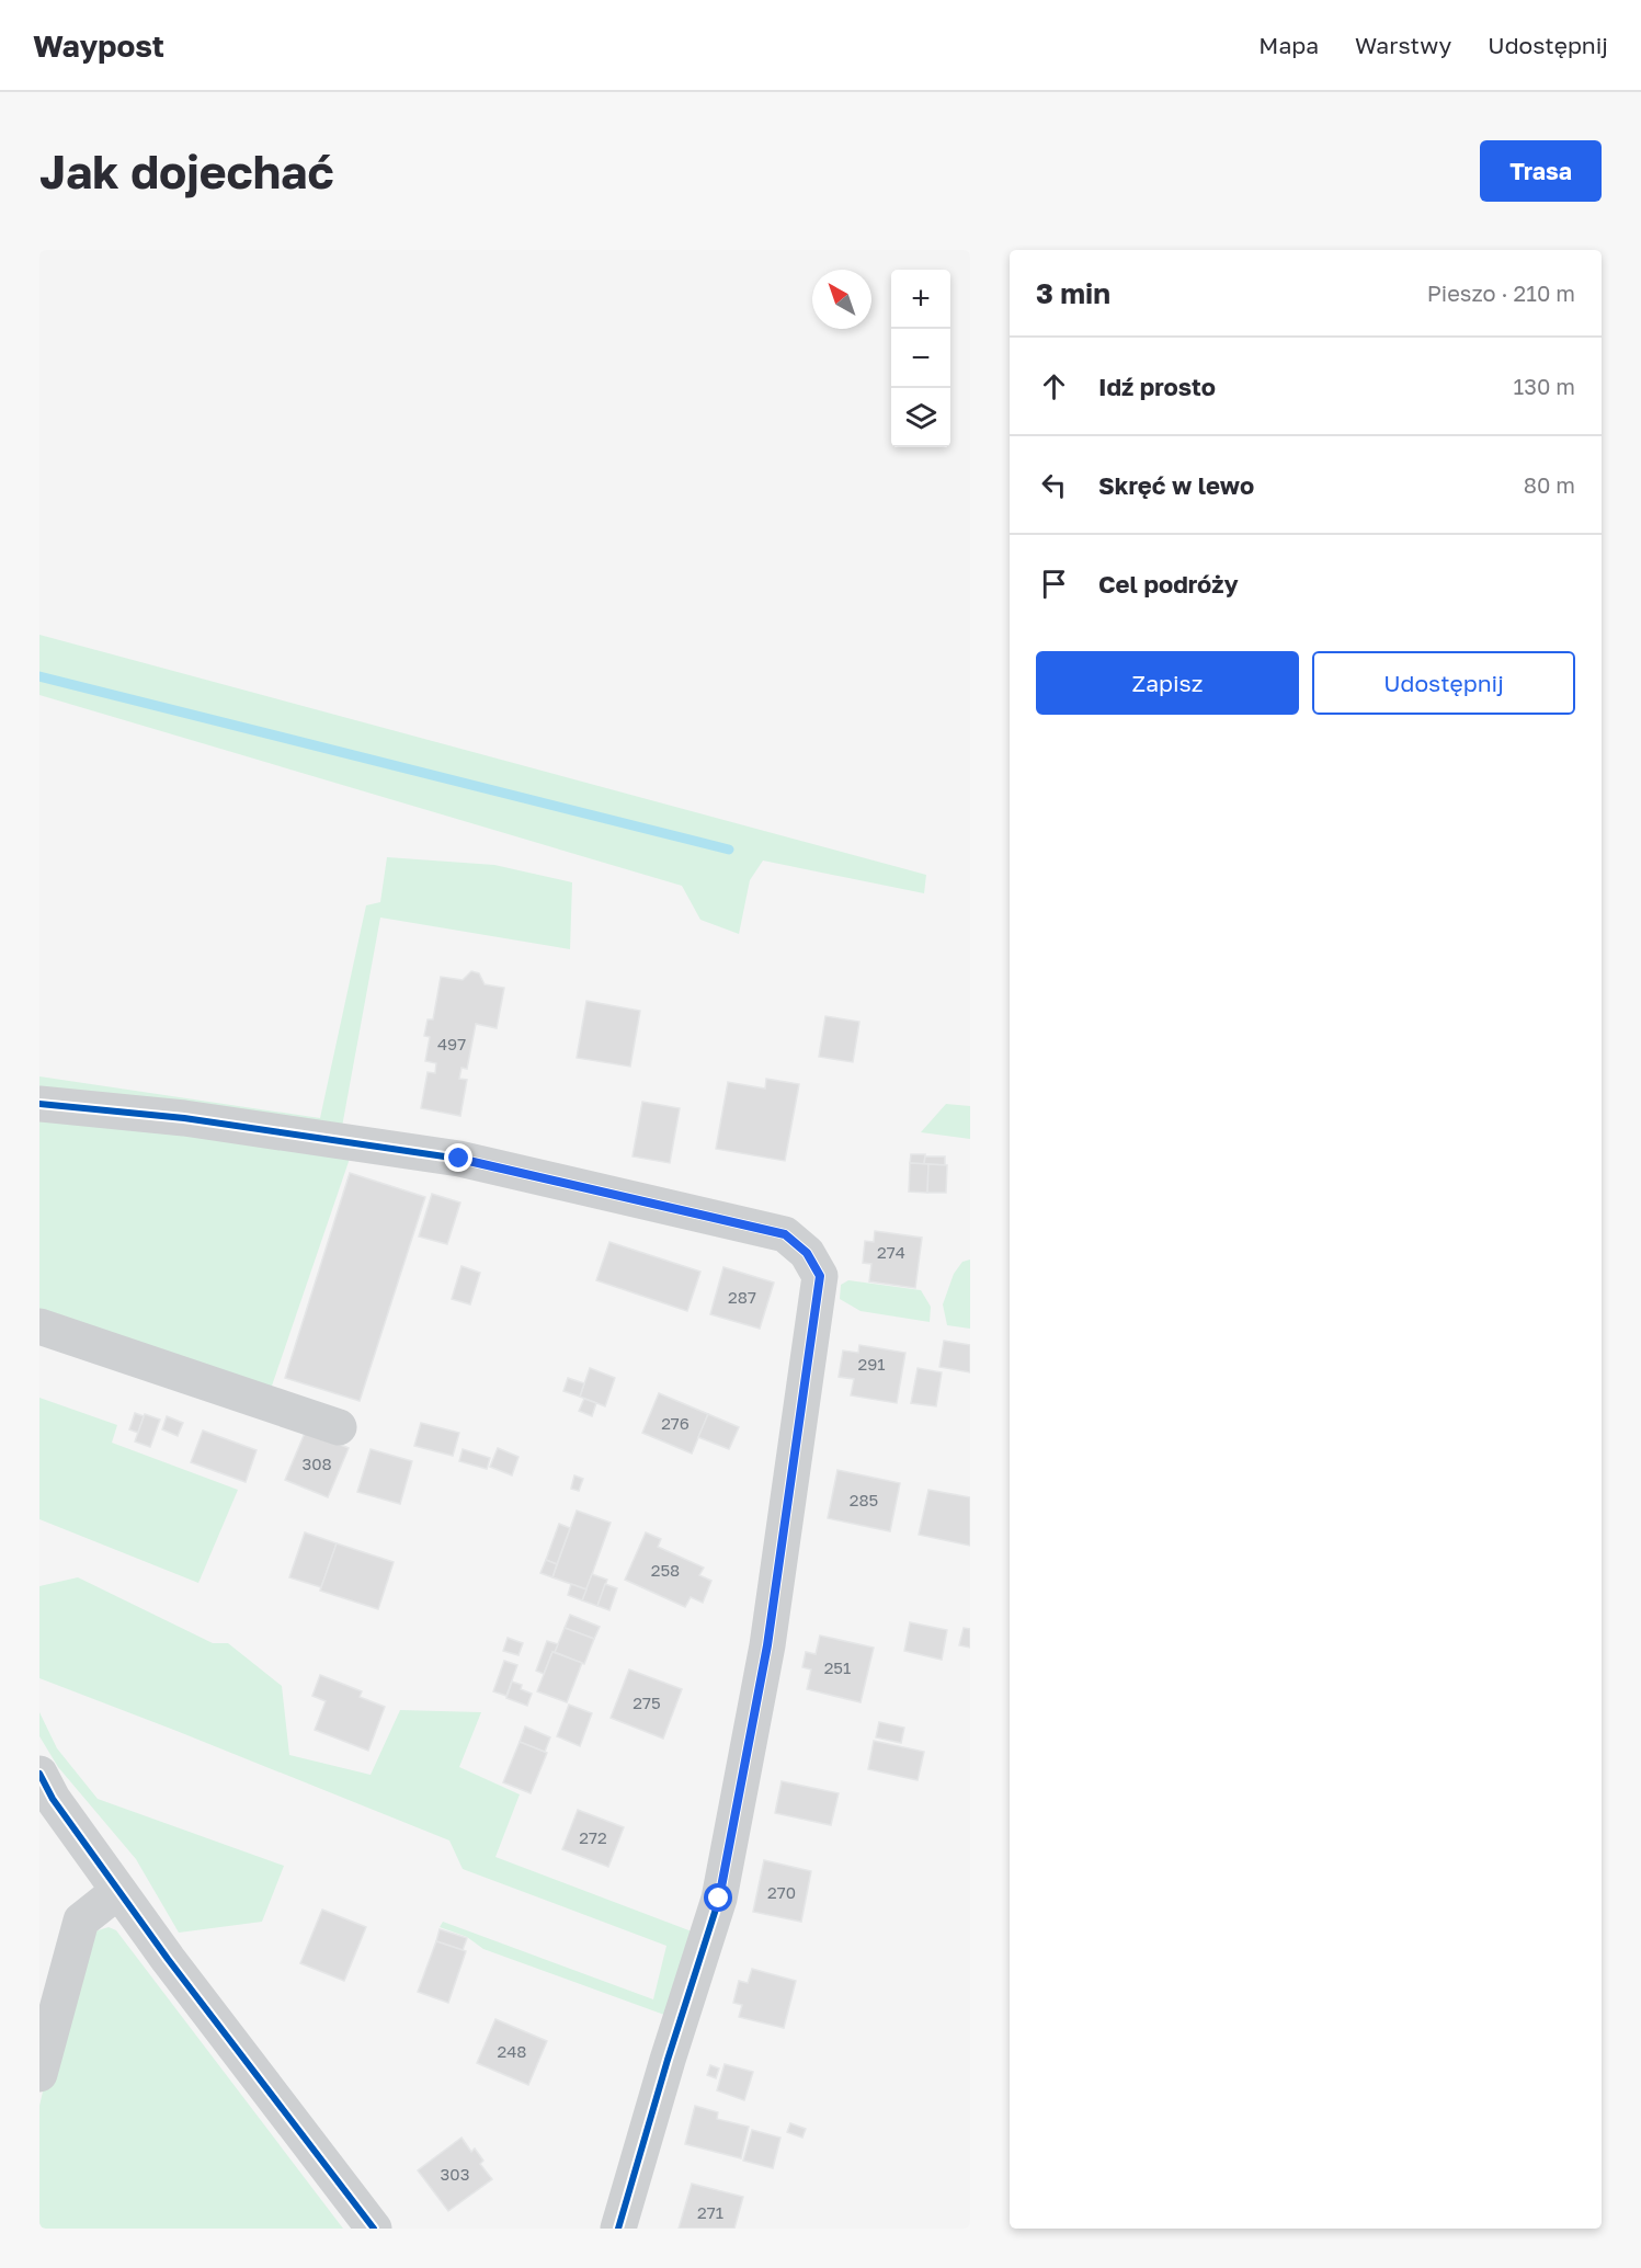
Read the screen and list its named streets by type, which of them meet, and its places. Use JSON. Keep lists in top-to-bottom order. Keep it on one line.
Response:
{"house_numbers":["497","274","287","291","276","308","285","258","251","275","272","270","248","303","271"],"north":"top left","page":{"header":"Waypost","nav":["Mapa","Warstwy","Udostępnij"],"buttons":["Trasa",["Zapisz","Udostępnij"]],"title":"Jak dojechać","heading":["3 min","Pieszo · 210 m"],"map_buttons":["+","−"],"list":[["Idź prosto","130 m"],["Skręć w lewo","80 m"],"Cel podróży"]}}
